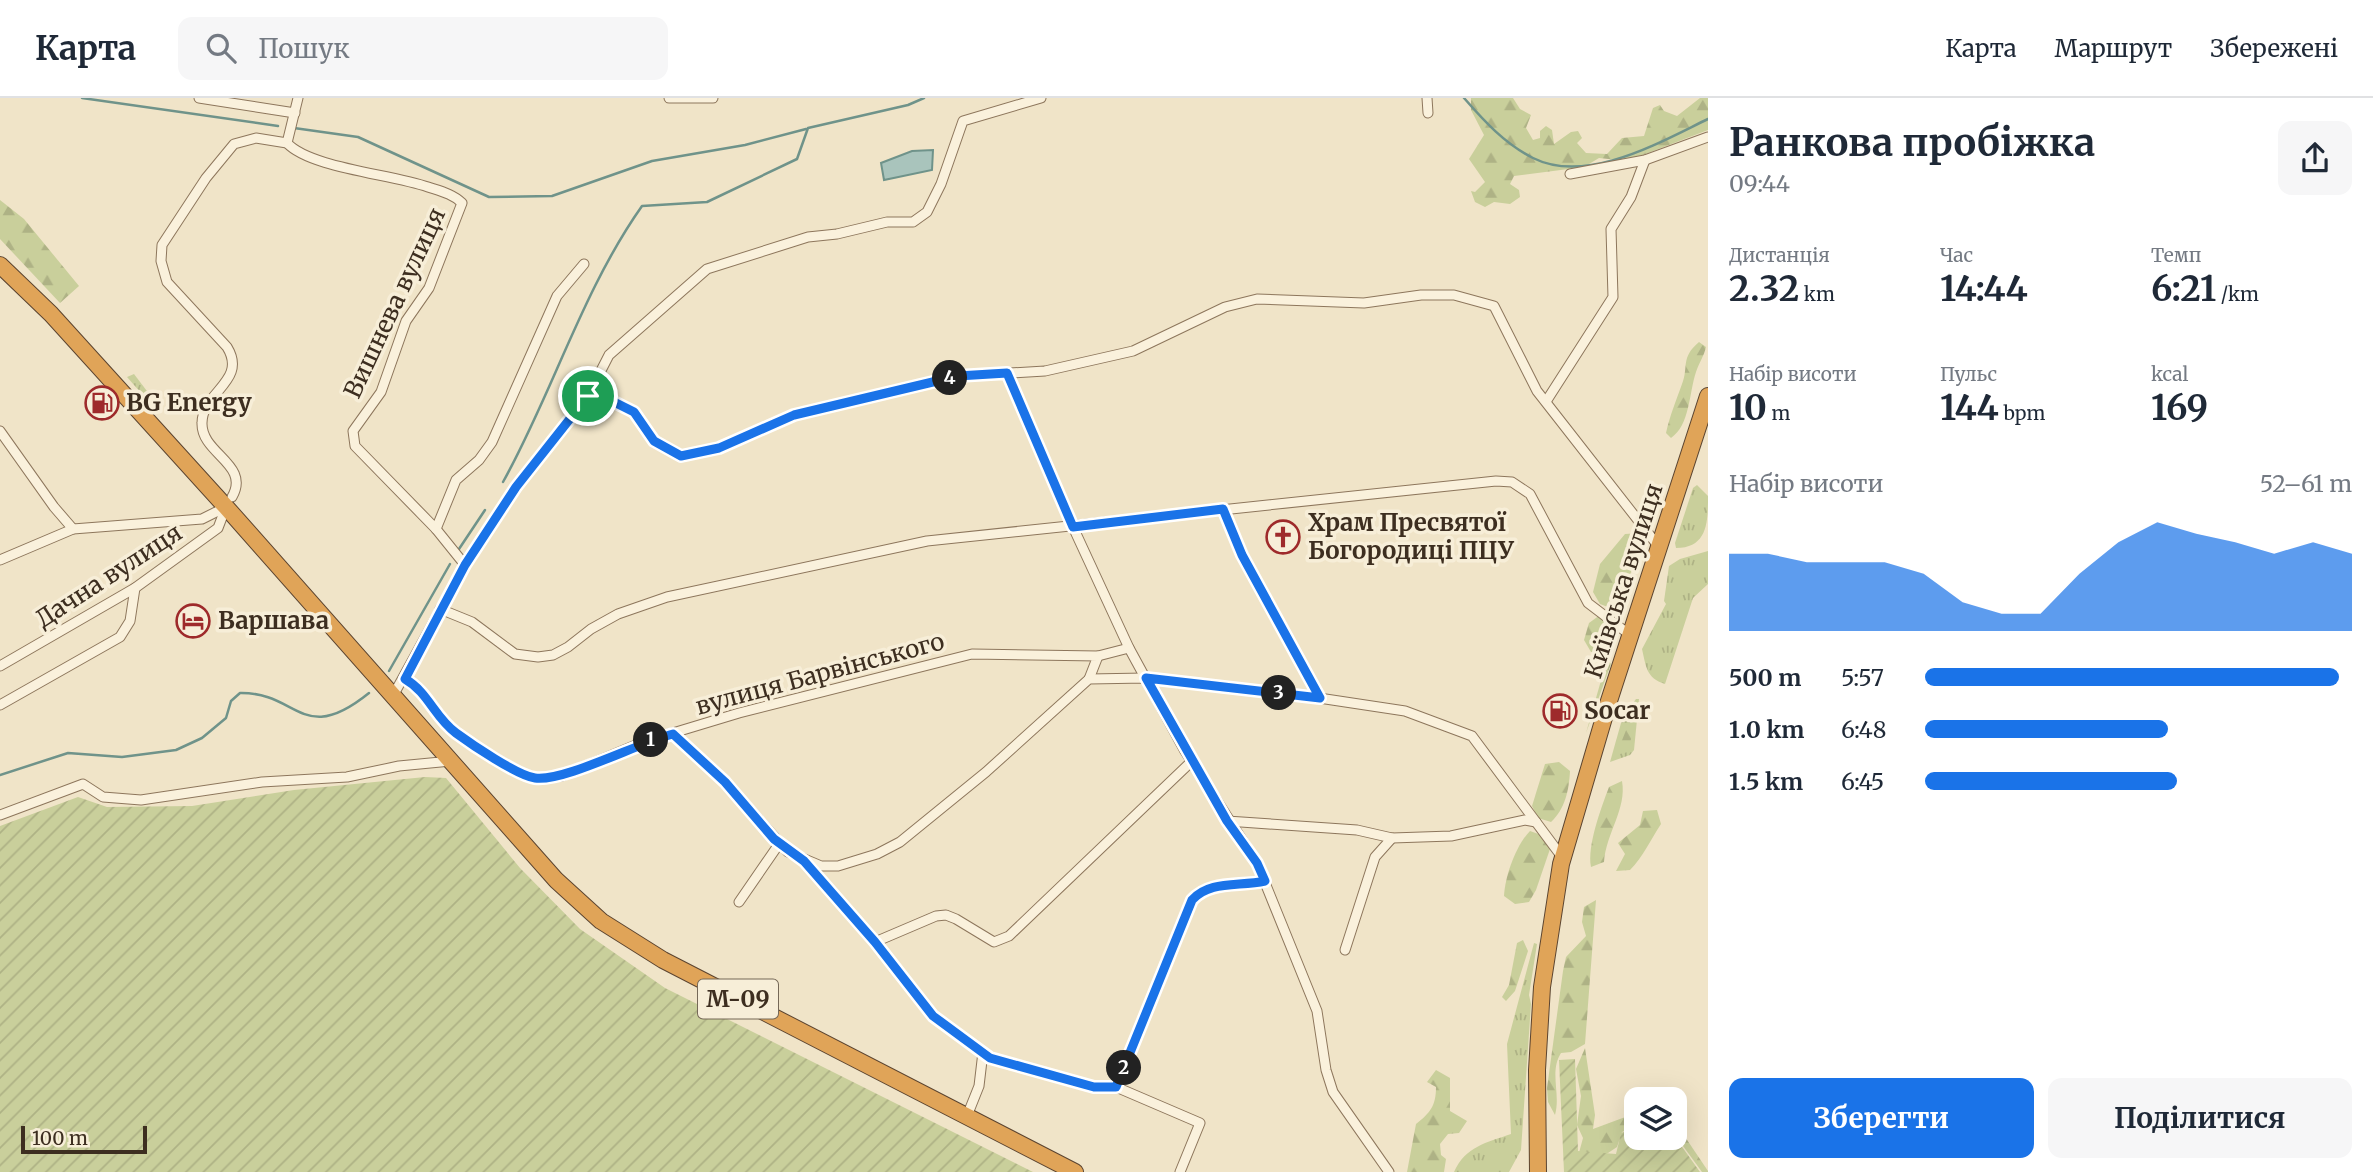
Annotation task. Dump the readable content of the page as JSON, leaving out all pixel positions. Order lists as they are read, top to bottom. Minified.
{"streets":{"highway":["Київська вулиця","М-09"],"street":["Вишнева вулиця","Дачна вулиця","вулиця Барвінського"]},"crossings":[["Дачна вулиця","М-09"]],"places":{"fuel station":["BG Energy","Socar"],"church":["Храм Пресвятої Богородиці ПЦУ"],"hotel":["Варшава"]},"scale_bar":"100 m","page":{"header":"Карта","search":"Пошук","nav":["Карта","Маршрут","Збережені"],"heading":["Ранкова пробіжка","09:44"],"stats":[["Дистанція","2.32 km"],["Час","14:44"],["Темп","6:21 /km"],["Набір висоти","10 m"],["Пульс","144 bpm"],["kcal","169"]],"pins":["4","3","1","2"],"chart":["Набір висоти","52–61 m"],"list":[{"name":"500 m","note":"5:57"},{"name":"1.0 km","note":"6:48"},{"name":"1.5 km","note":"6:45"}],"buttons":["Зберегти","Поділитися"],"scale":"100 m"}}
